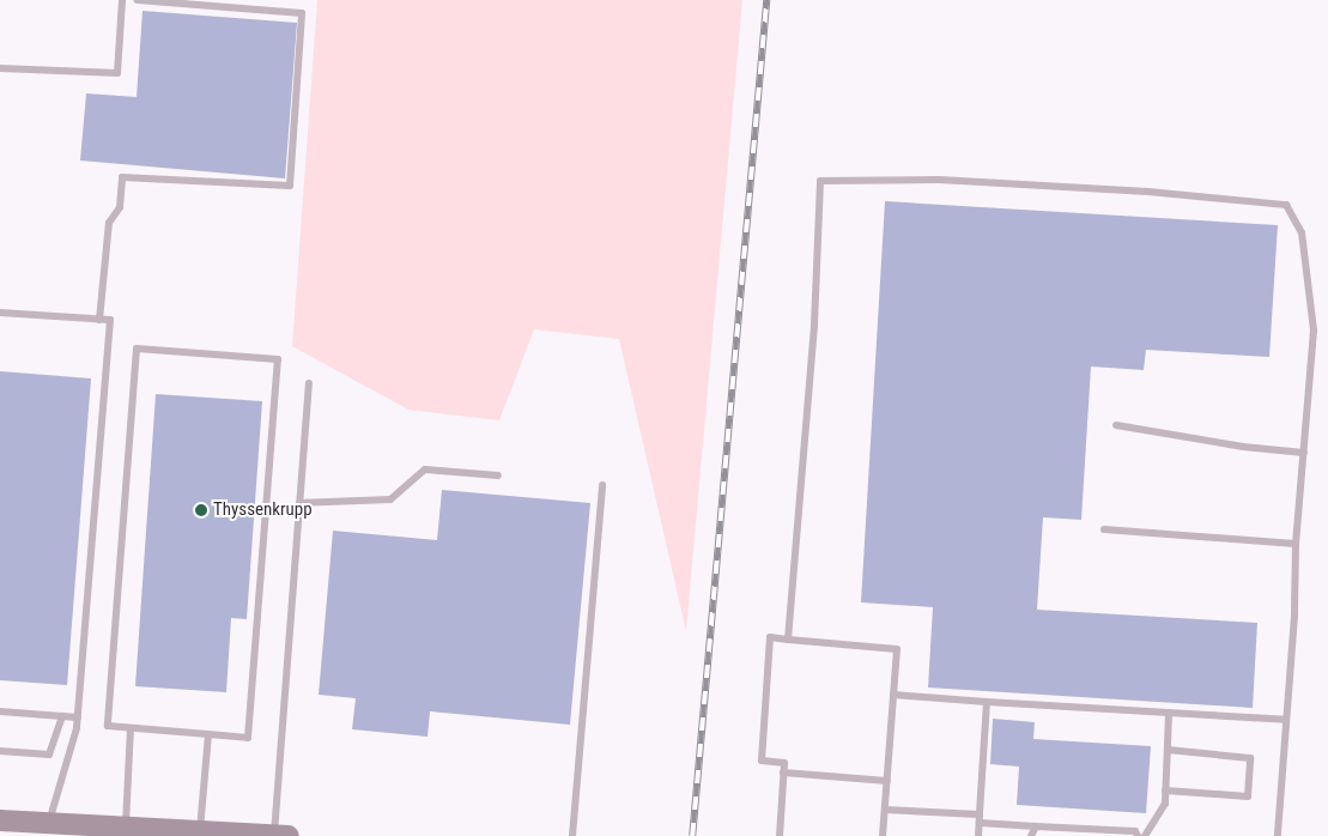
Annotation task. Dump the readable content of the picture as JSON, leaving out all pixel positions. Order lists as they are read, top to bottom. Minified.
{"places":["Thyssenkrupp"]}
